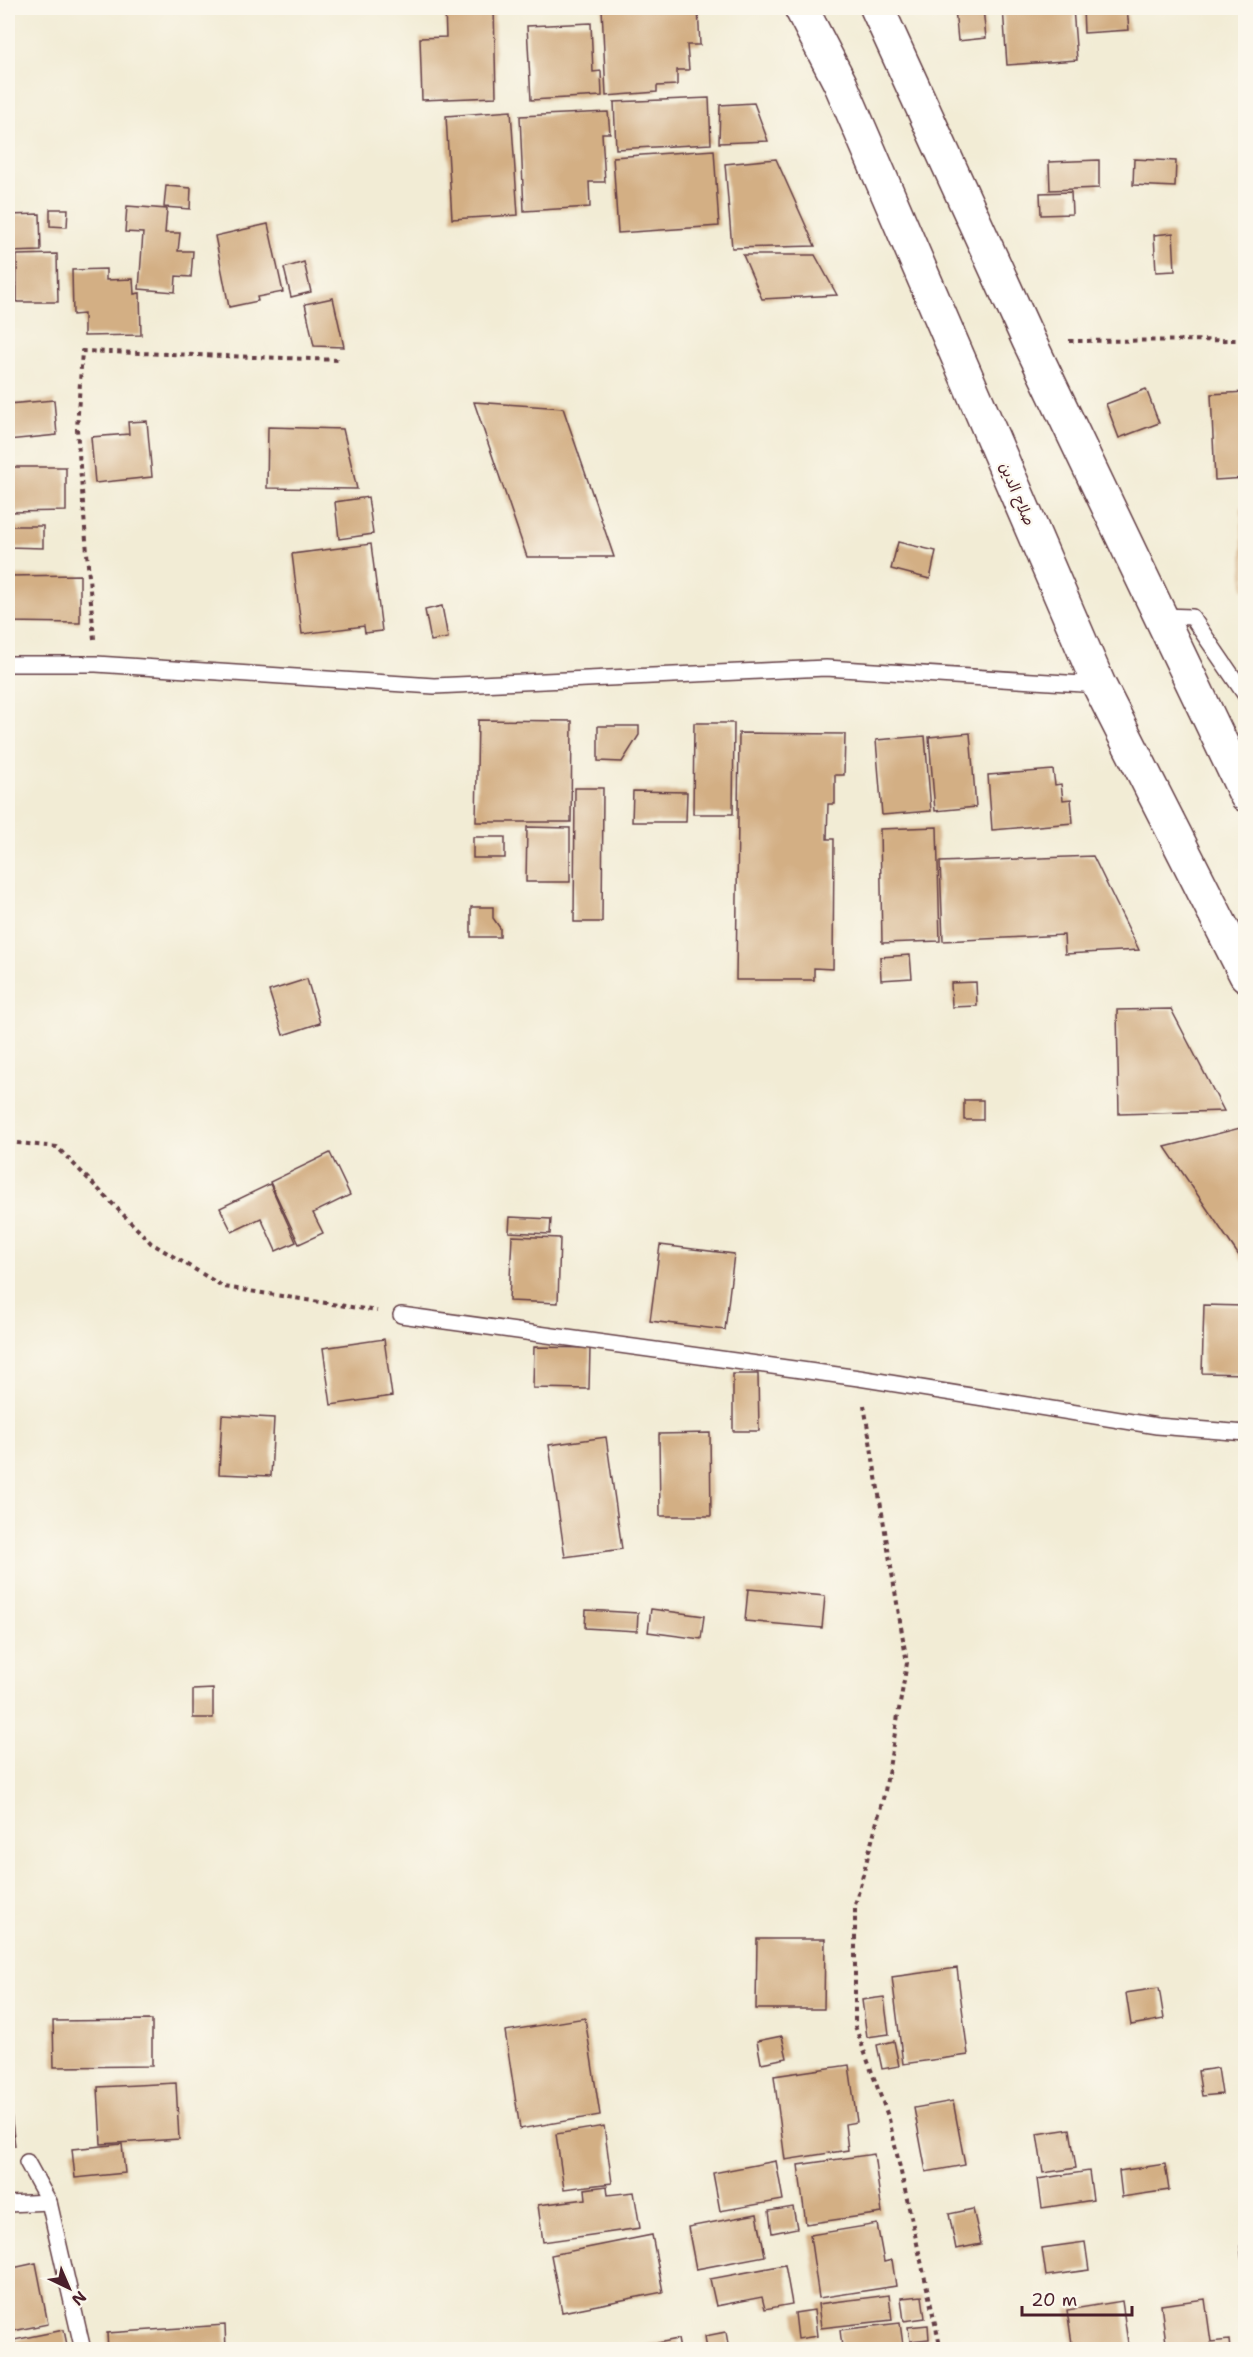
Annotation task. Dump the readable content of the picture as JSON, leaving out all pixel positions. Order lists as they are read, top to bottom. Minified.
{"streets":{"highway":["صلاح الدين"]},"scale_bar":"20 m","north":"bottom right"}
